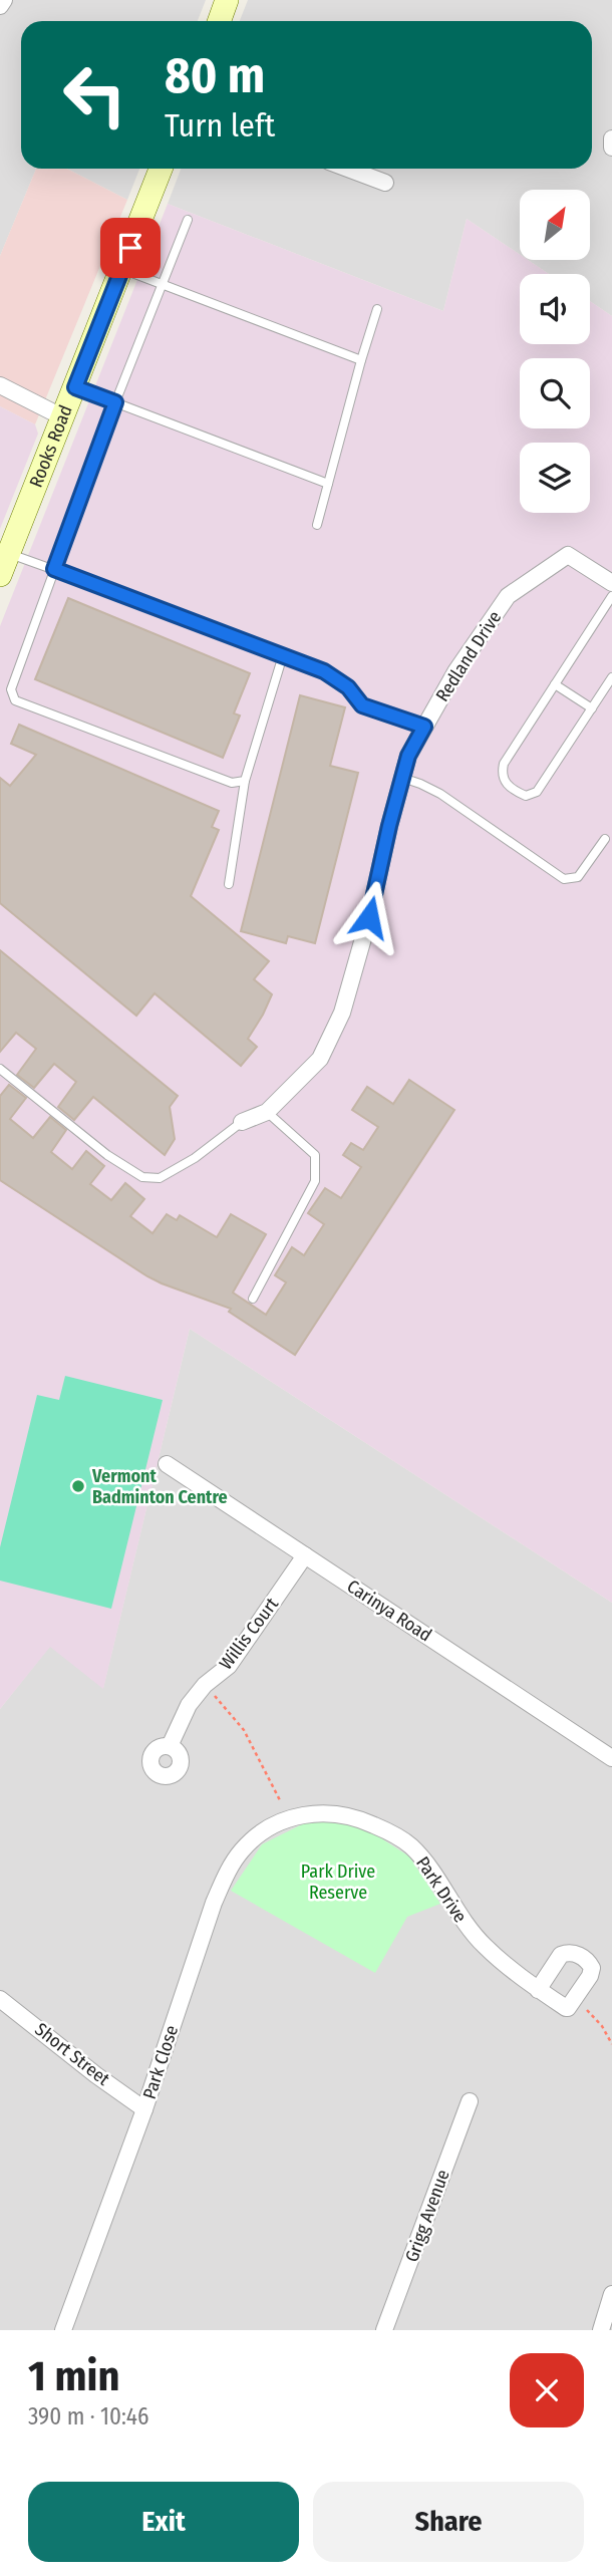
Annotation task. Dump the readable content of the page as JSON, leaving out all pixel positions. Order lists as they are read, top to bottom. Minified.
{"streets":{"street":["Rooks Road","Redland Drive","Carinya Road","Willis Court","Park Drive","Short Street","Park Close","Grigg Avenue"]},"crossings":[["Carinya Road","Willis Court"],["Park Drive","Park Close"],["Short Street","Park Close"]],"parks":["Park Drive Reserve"],"places":["Vermont Badminton Centre"],"north":"top right","page":{"turn":["80 m","Turn left"],"heading":["1 min","390 m · 10:46"],"buttons":["Exit","Share"]}}
